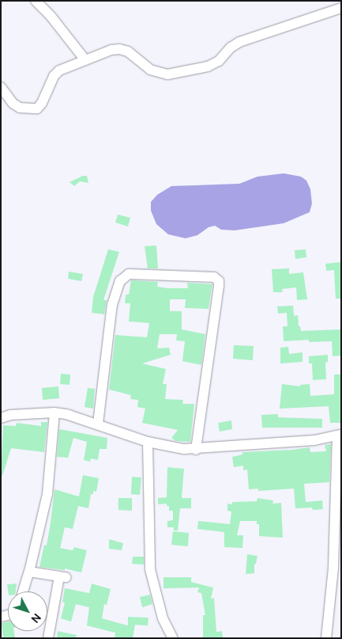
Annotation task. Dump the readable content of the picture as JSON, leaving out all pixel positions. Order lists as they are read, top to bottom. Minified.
{"north":"bottom right"}
